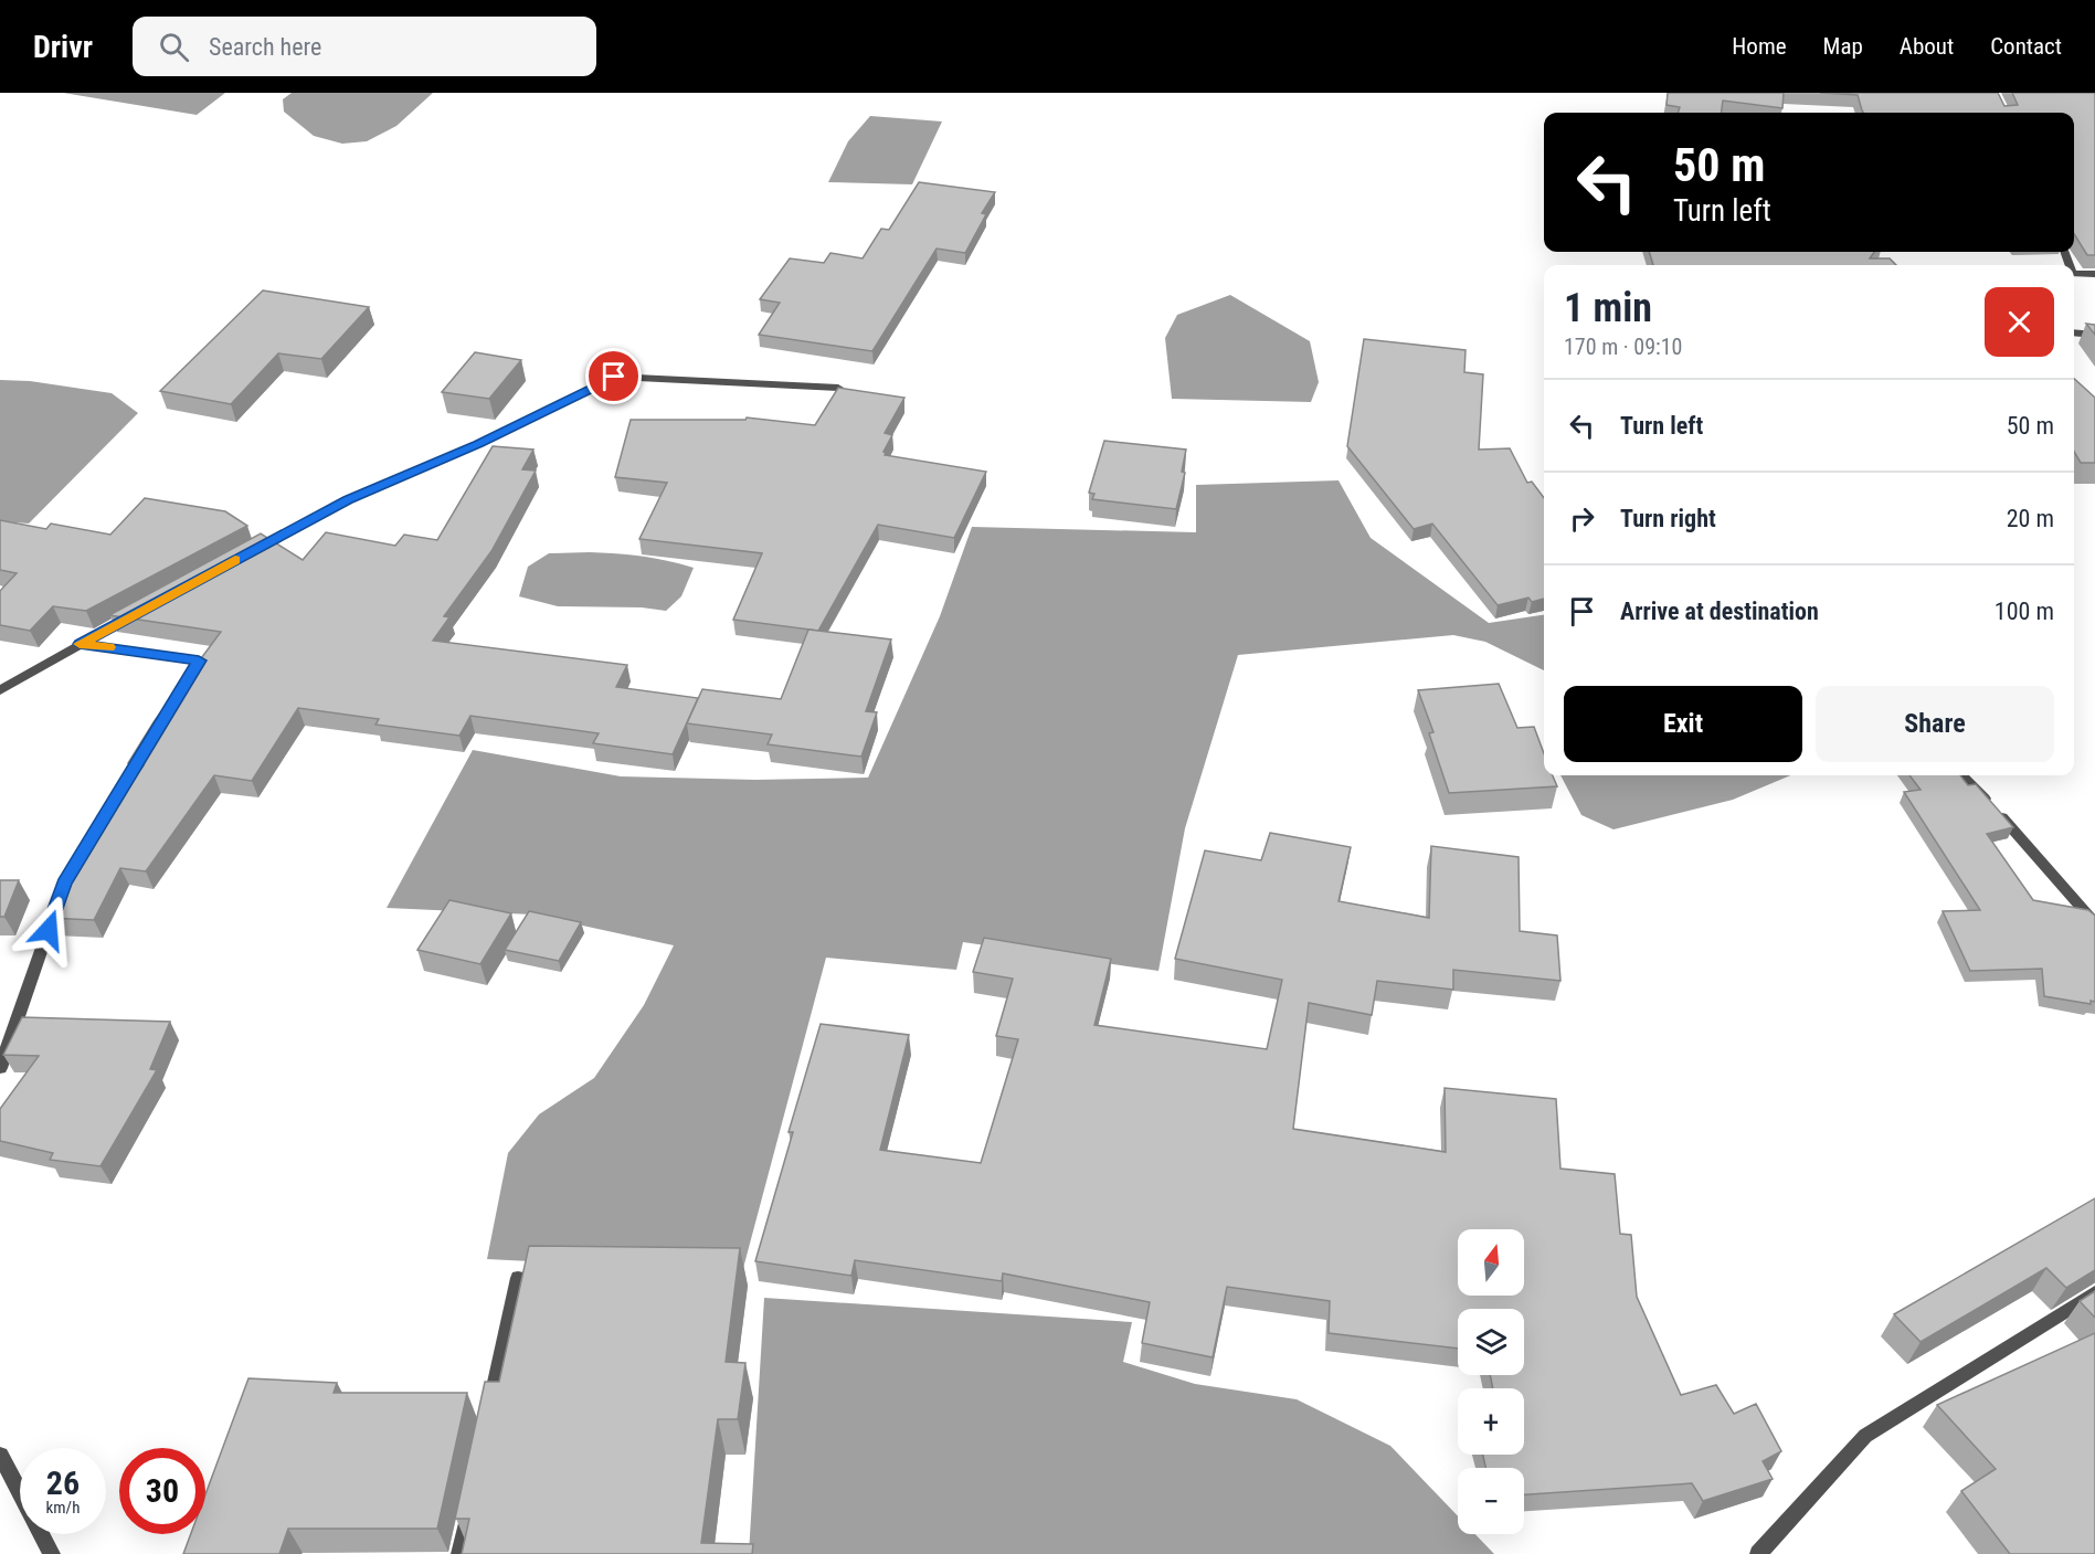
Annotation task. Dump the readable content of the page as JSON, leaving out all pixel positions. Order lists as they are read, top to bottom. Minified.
{"north":"top","page":{"header":"Drivr","search":"Search here","nav":["Home","Map","About","Contact"],"turn":["50 m","Turn left"],"heading":["1 min","170 m · 09:10"],"list":[{"name":"Turn left","value":"50 m"},{"name":"Turn right","value":"20 m"},{"name":"Arrive at destination","value":"100 m"}],"buttons":["Exit","Share"],"map_buttons":["+","−"],"speed":"26 km/h","limit":"30"}}
